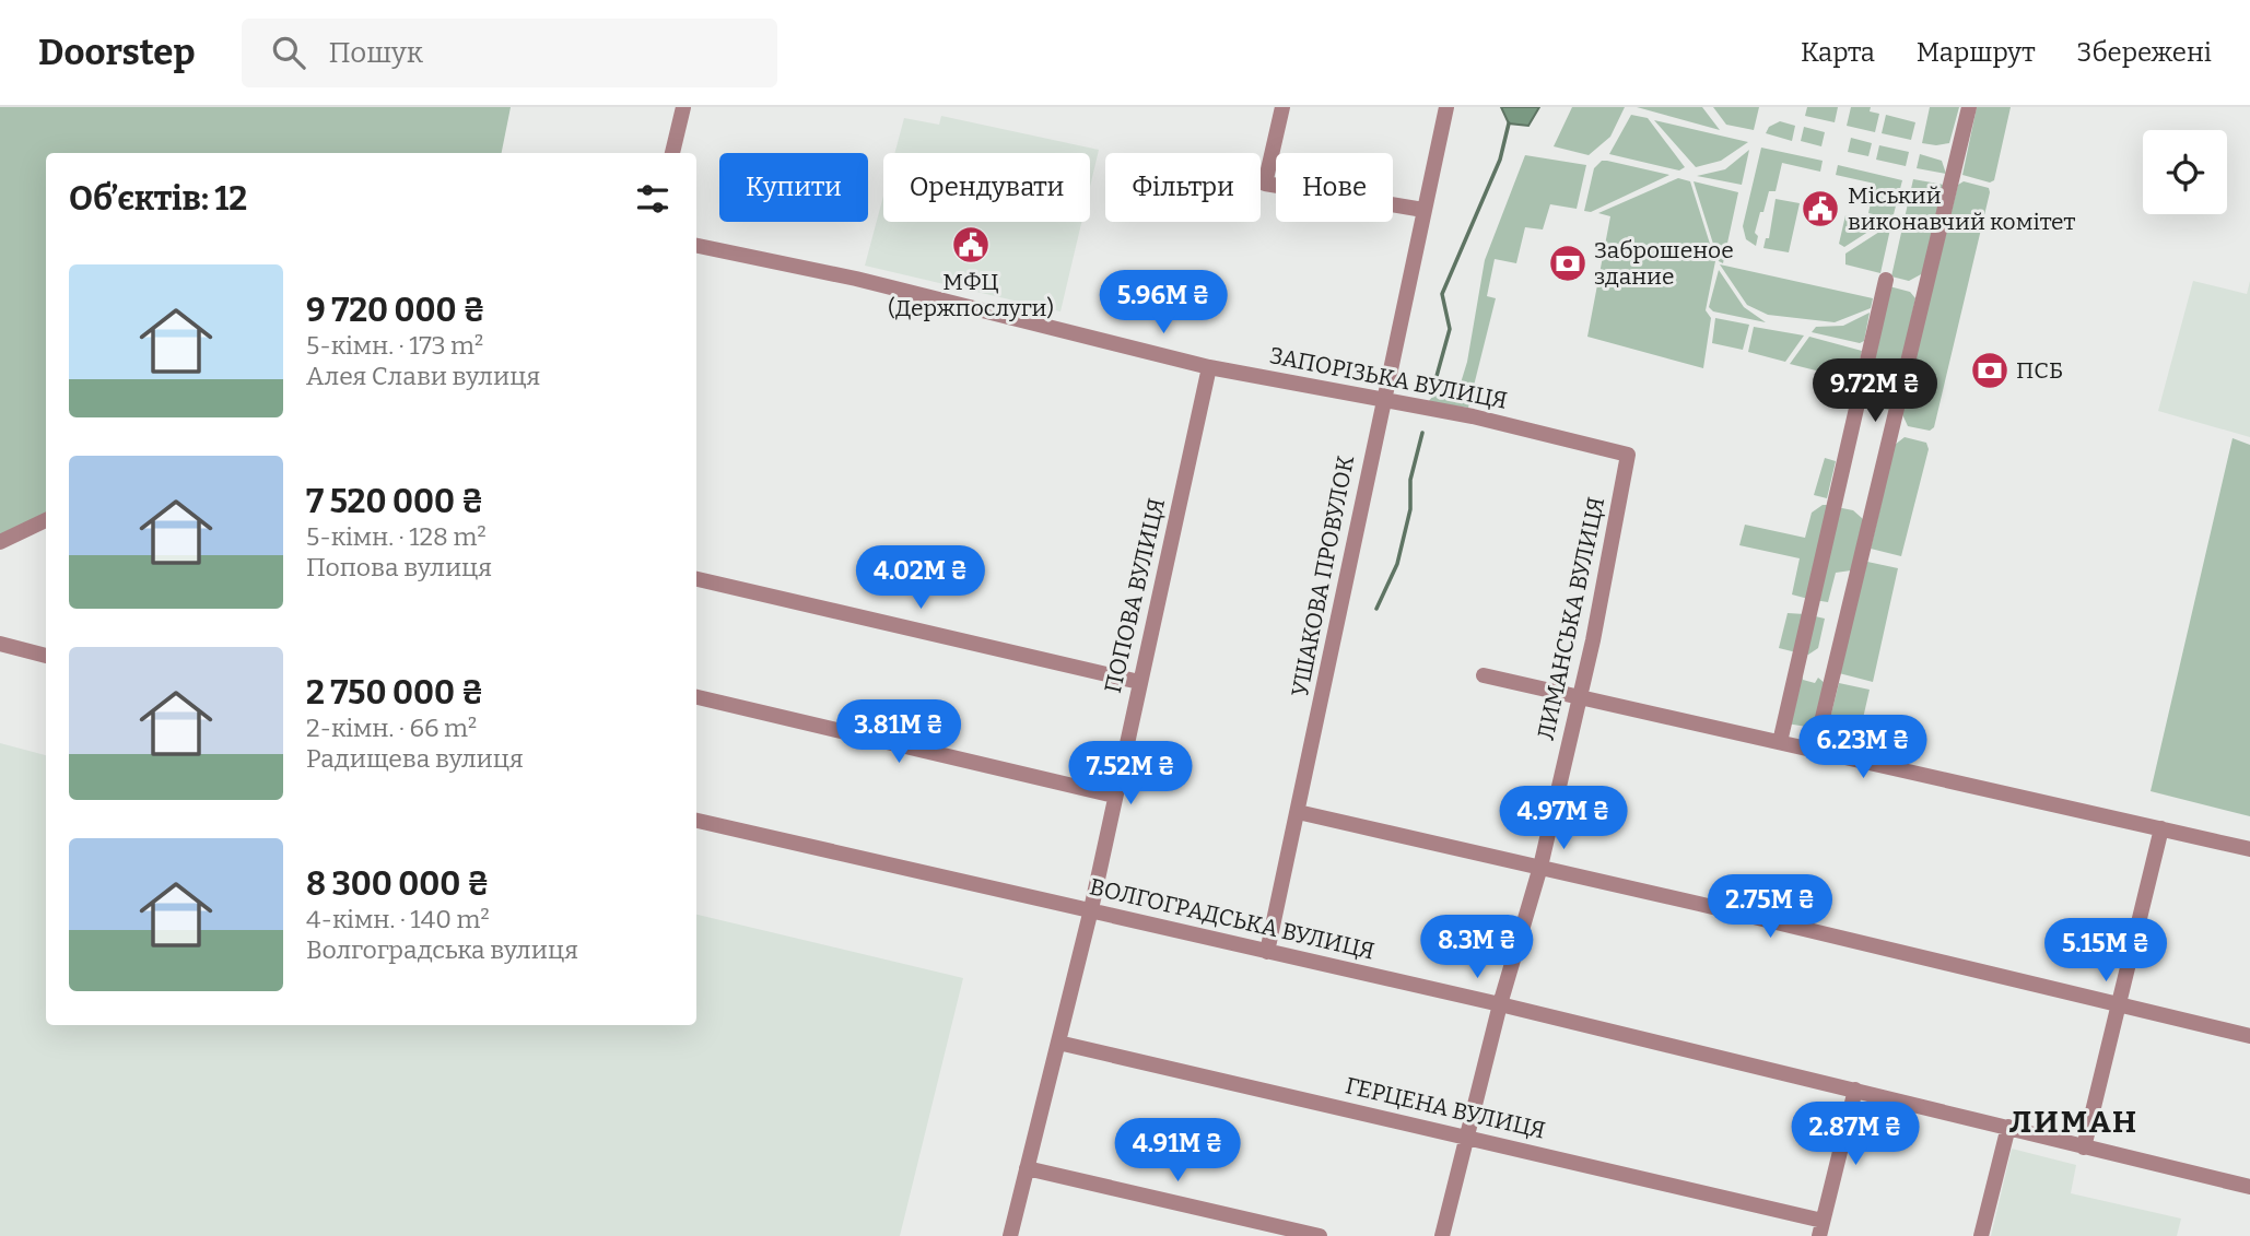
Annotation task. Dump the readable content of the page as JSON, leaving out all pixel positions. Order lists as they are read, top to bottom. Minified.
{"streets":{"street":["ЗАПОРІЗЬКА ВУЛИЦЯ","УШАКОВА ПРОВУЛОК","ПОПОВА ВУЛИЦЯ","ЛИМАНСЬКА ВУЛИЦЯ","ВОЛГОГРАДСЬКА ВУЛИЦЯ","ГЕРЦЕНА ВУЛИЦЯ"]},"crossings":[["ЗАПОРІЗЬКА ВУЛИЦЯ","УШАКОВА ПРОВУЛОК"],["ЗАПОРІЗЬКА ВУЛИЦЯ","ПОПОВА ВУЛИЦЯ"],["ЗАПОРІЗЬКА ВУЛИЦЯ","ЛИМАНСЬКА ВУЛИЦЯ"],["УШАКОВА ПРОВУЛОК","ВОЛГОГРАДСЬКА ВУЛИЦЯ"],["ПОПОВА ВУЛИЦЯ","ВОЛГОГРАДСЬКА ВУЛИЦЯ"],["ПОПОВА ВУЛИЦЯ","ГЕРЦЕНА ВУЛИЦЯ"],["ЛИМАНСЬКА ВУЛИЦЯ","ВОЛГОГРАДСЬКА ВУЛИЦЯ"],["ЛИМАНСЬКА ВУЛИЦЯ","ГЕРЦЕНА ВУЛИЦЯ"]],"districts":["ЛИМАН"],"places":{"public building":["Міський виконавчий комітет","МФЦ (Держпослуги)"],"bank":["Заброшеное здание","ПСБ"]},"page":{"header":"Doorstep","search":"Пошук","nav":["Карта","Маршрут","Збережені"],"chip":["Купити","Орендувати","Фільтри","Нове"],"heading":"Об’єктів: 12","list":[{"name":"9 720 000 ₴","note":"5-кімн. · 173 m² · Алея Слави вулиця"},{"name":"7 520 000 ₴","note":"5-кімн. · 128 m² · Попова вулиця"},{"name":"2 750 000 ₴","note":"2-кімн. · 66 m² · Радищева вулиця"},{"name":"8 300 000 ₴","note":"4-кімн. · 140 m² · Волгоградська вулиця"}],"price":["5.96M ₴","9.72M ₴","4.02M ₴","3.81M ₴","6.23M ₴","7.52M ₴","4.97M ₴","2.75M ₴","8.3M ₴","5.15M ₴","2.87M ₴","4.91M ₴"]}}
